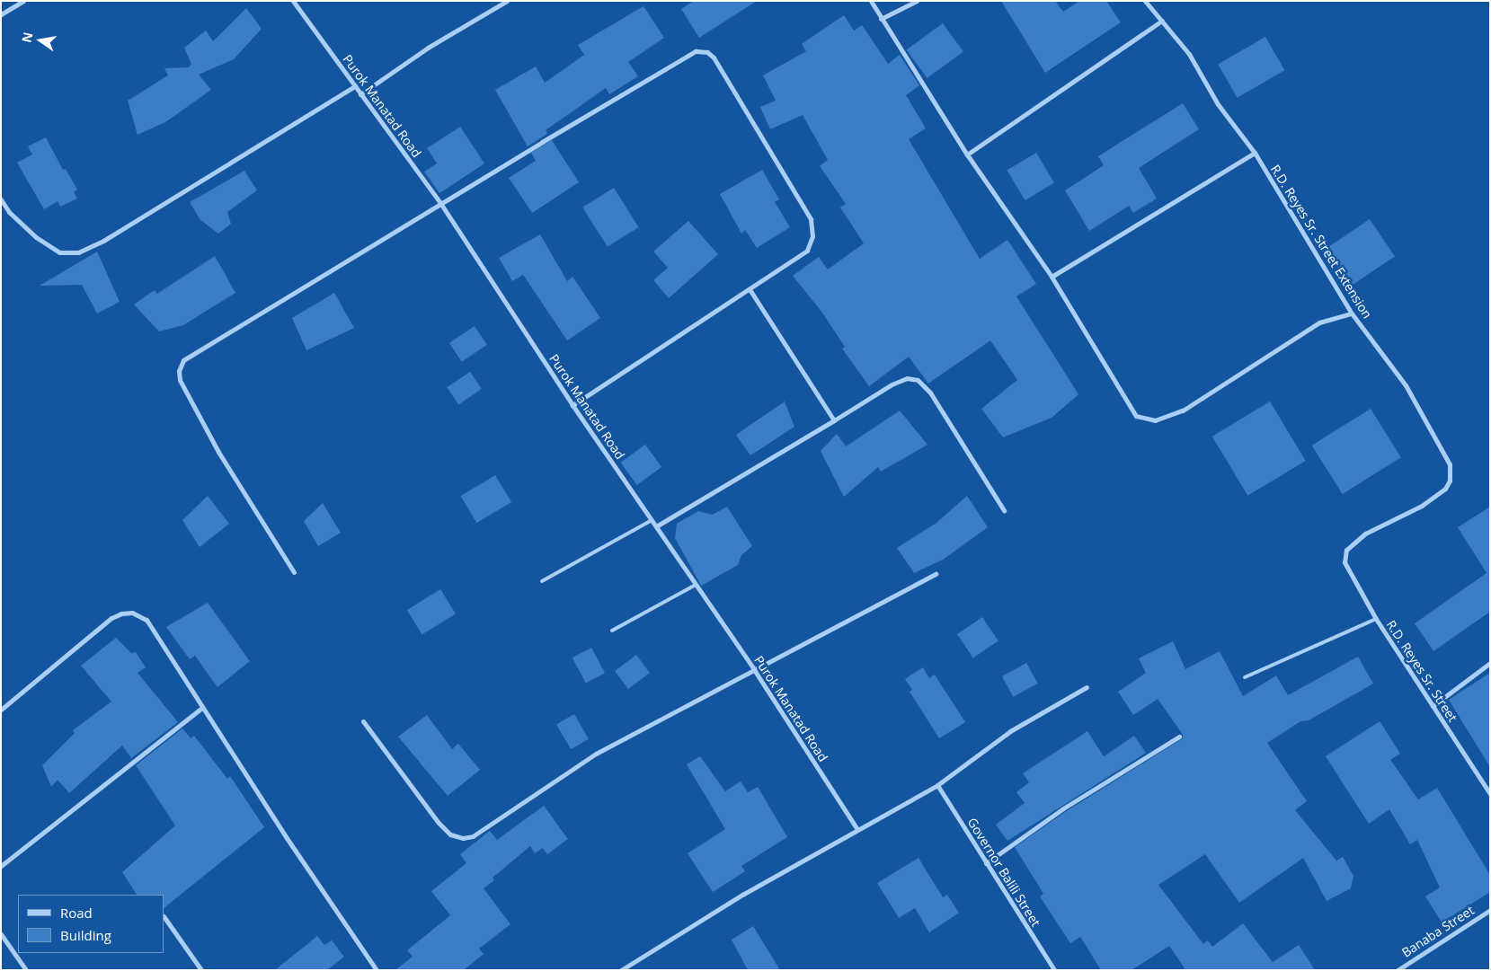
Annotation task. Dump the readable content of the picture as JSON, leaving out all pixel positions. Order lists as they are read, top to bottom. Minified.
{"streets":{"street":["Purok Manatad Road","R.D. Reyes Sr. Street Extension","R.D. Reyes Sr. Street","Governor Balili Street","Banaba Street"]},"crossings":[["R.D. Reyes Sr. Street Extension","R.D. Reyes Sr. Street"]],"legend":["Road","Building"],"north":"left"}
